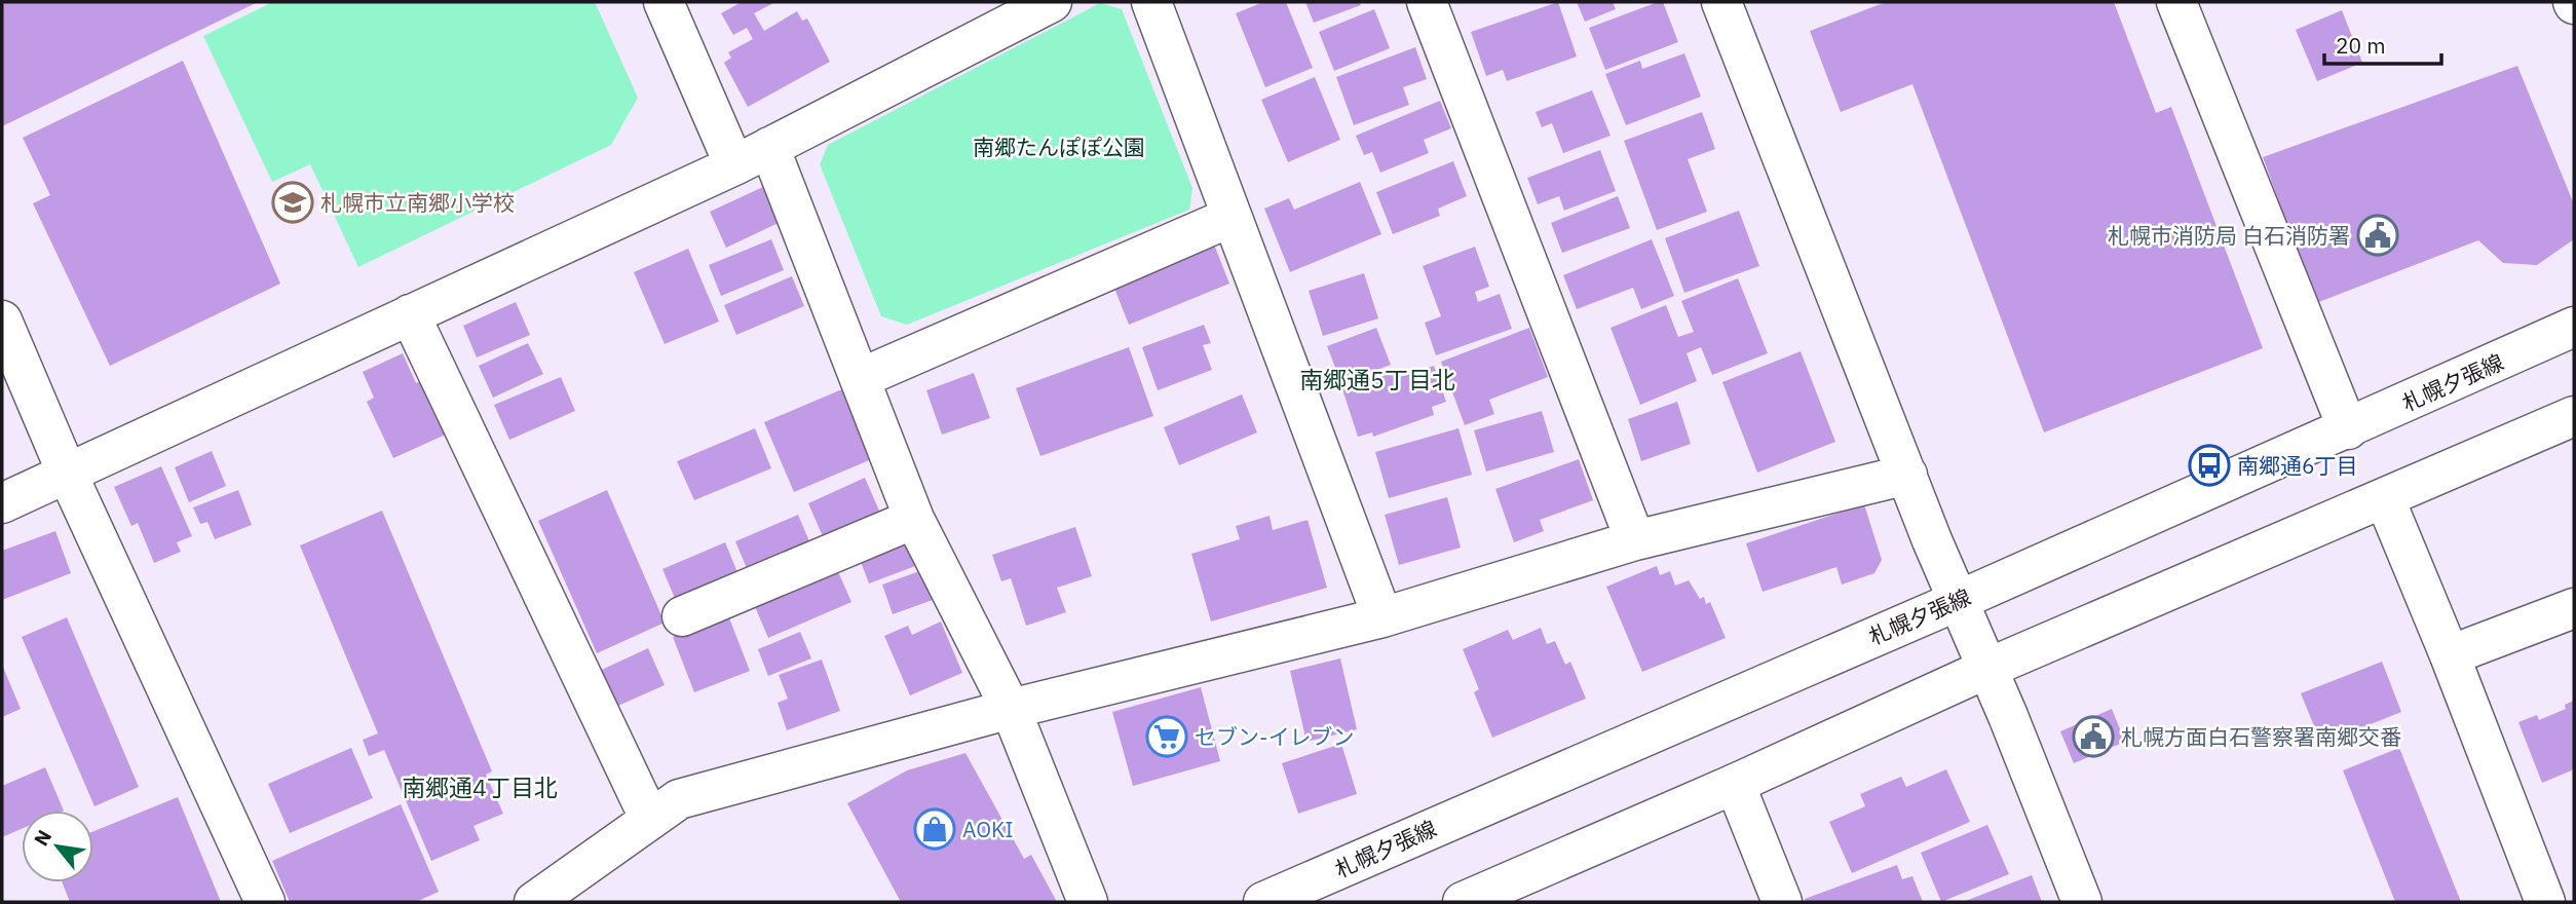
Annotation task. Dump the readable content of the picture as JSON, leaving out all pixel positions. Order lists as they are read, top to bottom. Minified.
{"streets":{"street":["札幌夕張線"]},"districts":["南郷通5丁目北","南郷通4丁目北"],"parks":["南郷たんぽぽ公園"],"places":{"school or university":["札幌市立南郷小学校"],"public building":["札幌市消防局 白石消防署","札幌方面白石警察署南郷交番"],"bus stop":["南郷通6丁目"],"supermarket":["セブン-イレブン"],"shop":["AOKI"]},"scale_bar":"20 m","north":"top left"}
